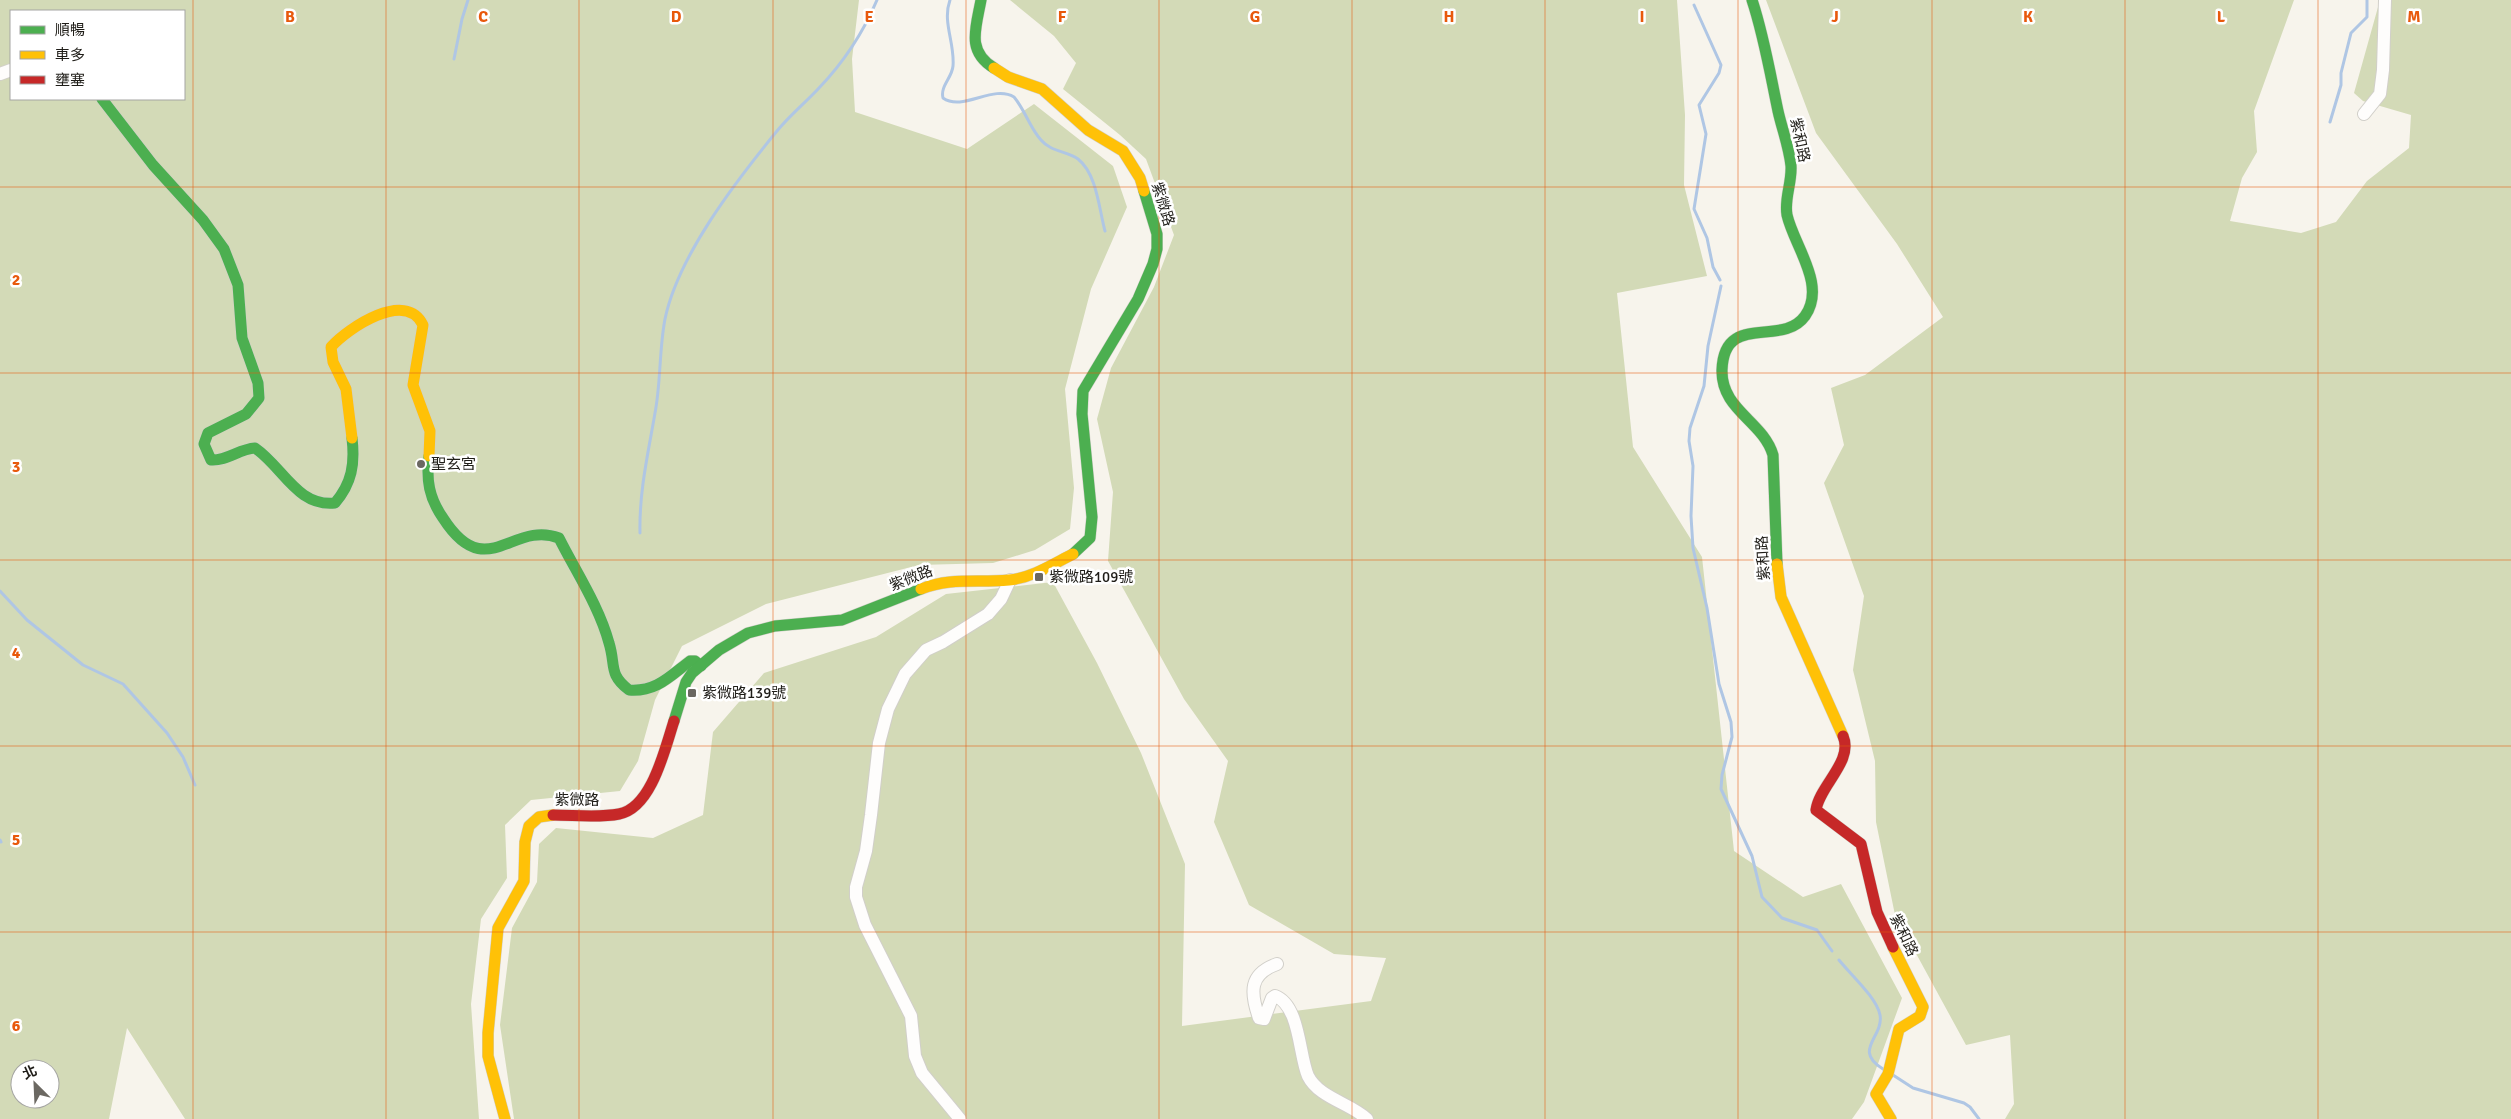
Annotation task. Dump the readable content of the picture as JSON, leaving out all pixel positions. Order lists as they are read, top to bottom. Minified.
{"streets":{"street":["紫和路","紫微路"]},"places":{"other":["聖玄宮"],"transit":["紫微路109號","紫微路139號"]},"legend":["順暢","車多","壅塞"],"north":"top left","grid":{"columns":["B","C","D","E","F","G","H","I","J","K","L","M"],"rows":["2","3","4","5","6"]}}
